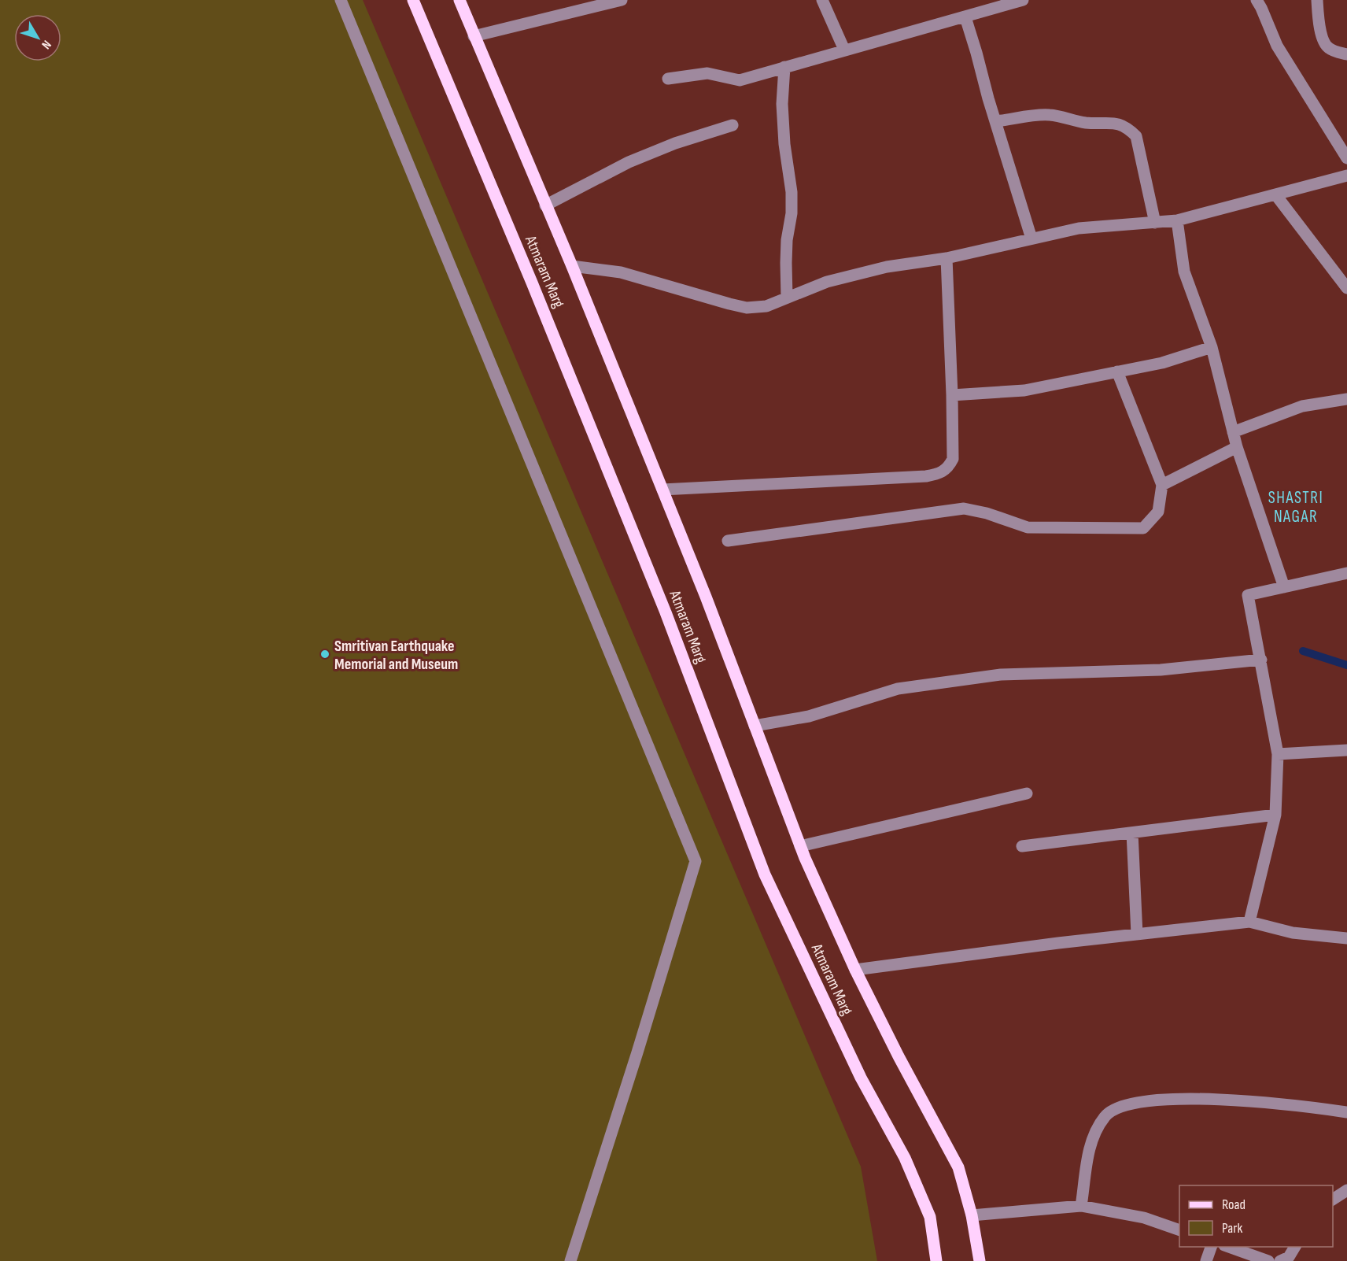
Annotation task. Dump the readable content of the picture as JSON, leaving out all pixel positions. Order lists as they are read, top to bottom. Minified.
{"streets":{"main road":["Atmaram Marg"]},"districts":["SHASTRI NAGAR"],"places":["Smritivan Earthquake Memorial and Museum"],"legend":["Road","Park"],"north":"bottom right"}
